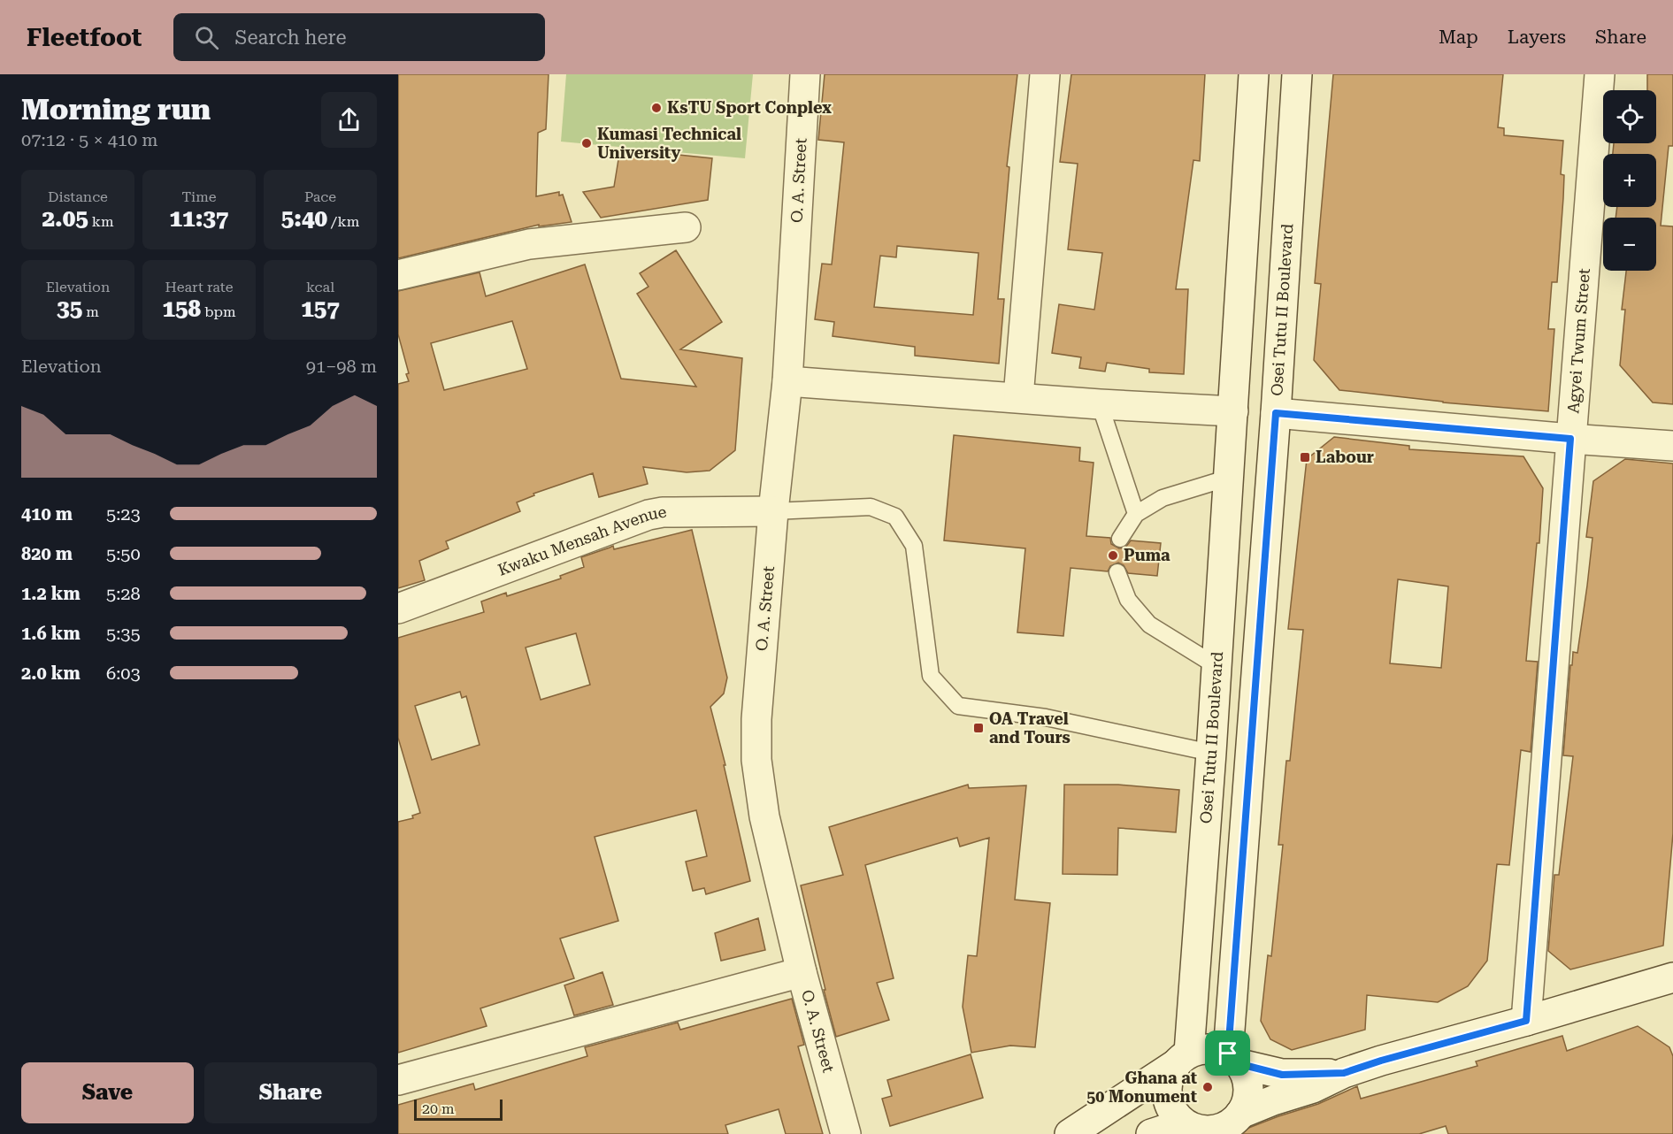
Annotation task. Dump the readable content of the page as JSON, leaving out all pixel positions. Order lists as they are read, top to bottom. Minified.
{"streets":{"street":["O. A. Street","Osei Tutu II Boulevard","Agyei Twum Street","Kwaku Mensah Avenue"]},"crossings":[["O. A. Street","Kwaku Mensah Avenue"]],"places":{"other":["KsTU Sport Conplex","Kumasi Technical University","Puma","Ghana at 50 Monument"],"transit":["Labour","OA Travel and Tours"]},"scale_bar":"20 m","page":{"header":"Fleetfoot","search":"Search here","nav":["Map","Layers","Share"],"heading":["Morning run","07:12 · 5 × 410 m"],"map_buttons":["+","−"],"stats":[["Distance","2.05 km"],["Time","11:37"],["Pace","5:40 /km"],["Elevation","35 m"],["Heart rate","158 bpm"],["kcal","157"]],"chart":["Elevation","91–98 m"],"list":[{"name":"410 m","note":"5:23"},{"name":"820 m","note":"5:50"},{"name":"1.2 km","note":"5:28"},{"name":"1.6 km","note":"5:35"},{"name":"2.0 km","note":"6:03"}],"buttons":["Save","Share"],"scale":"20 m"}}
